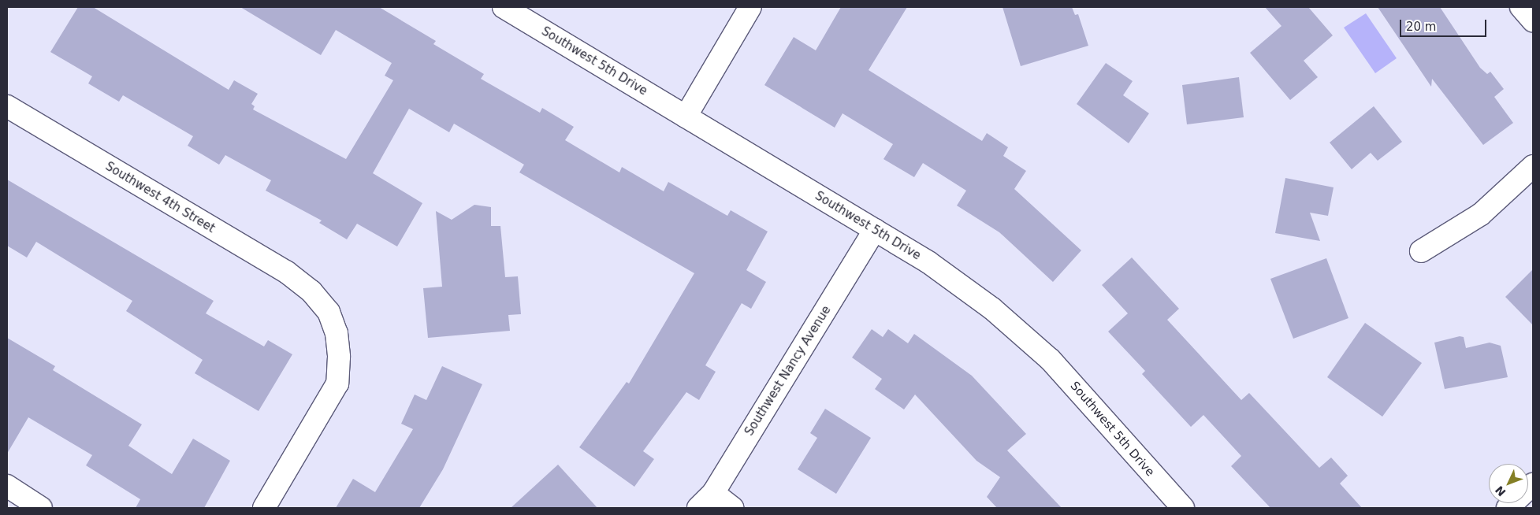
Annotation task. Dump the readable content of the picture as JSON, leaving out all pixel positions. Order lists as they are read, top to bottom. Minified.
{"streets":{"street":["Southwest 5th Drive","Southwest 4th Street","Southwest Nancy Avenue"]},"crossings":[["Southwest 5th Drive","Southwest Nancy Avenue"]],"scale_bar":"20 m","north":"bottom left"}
